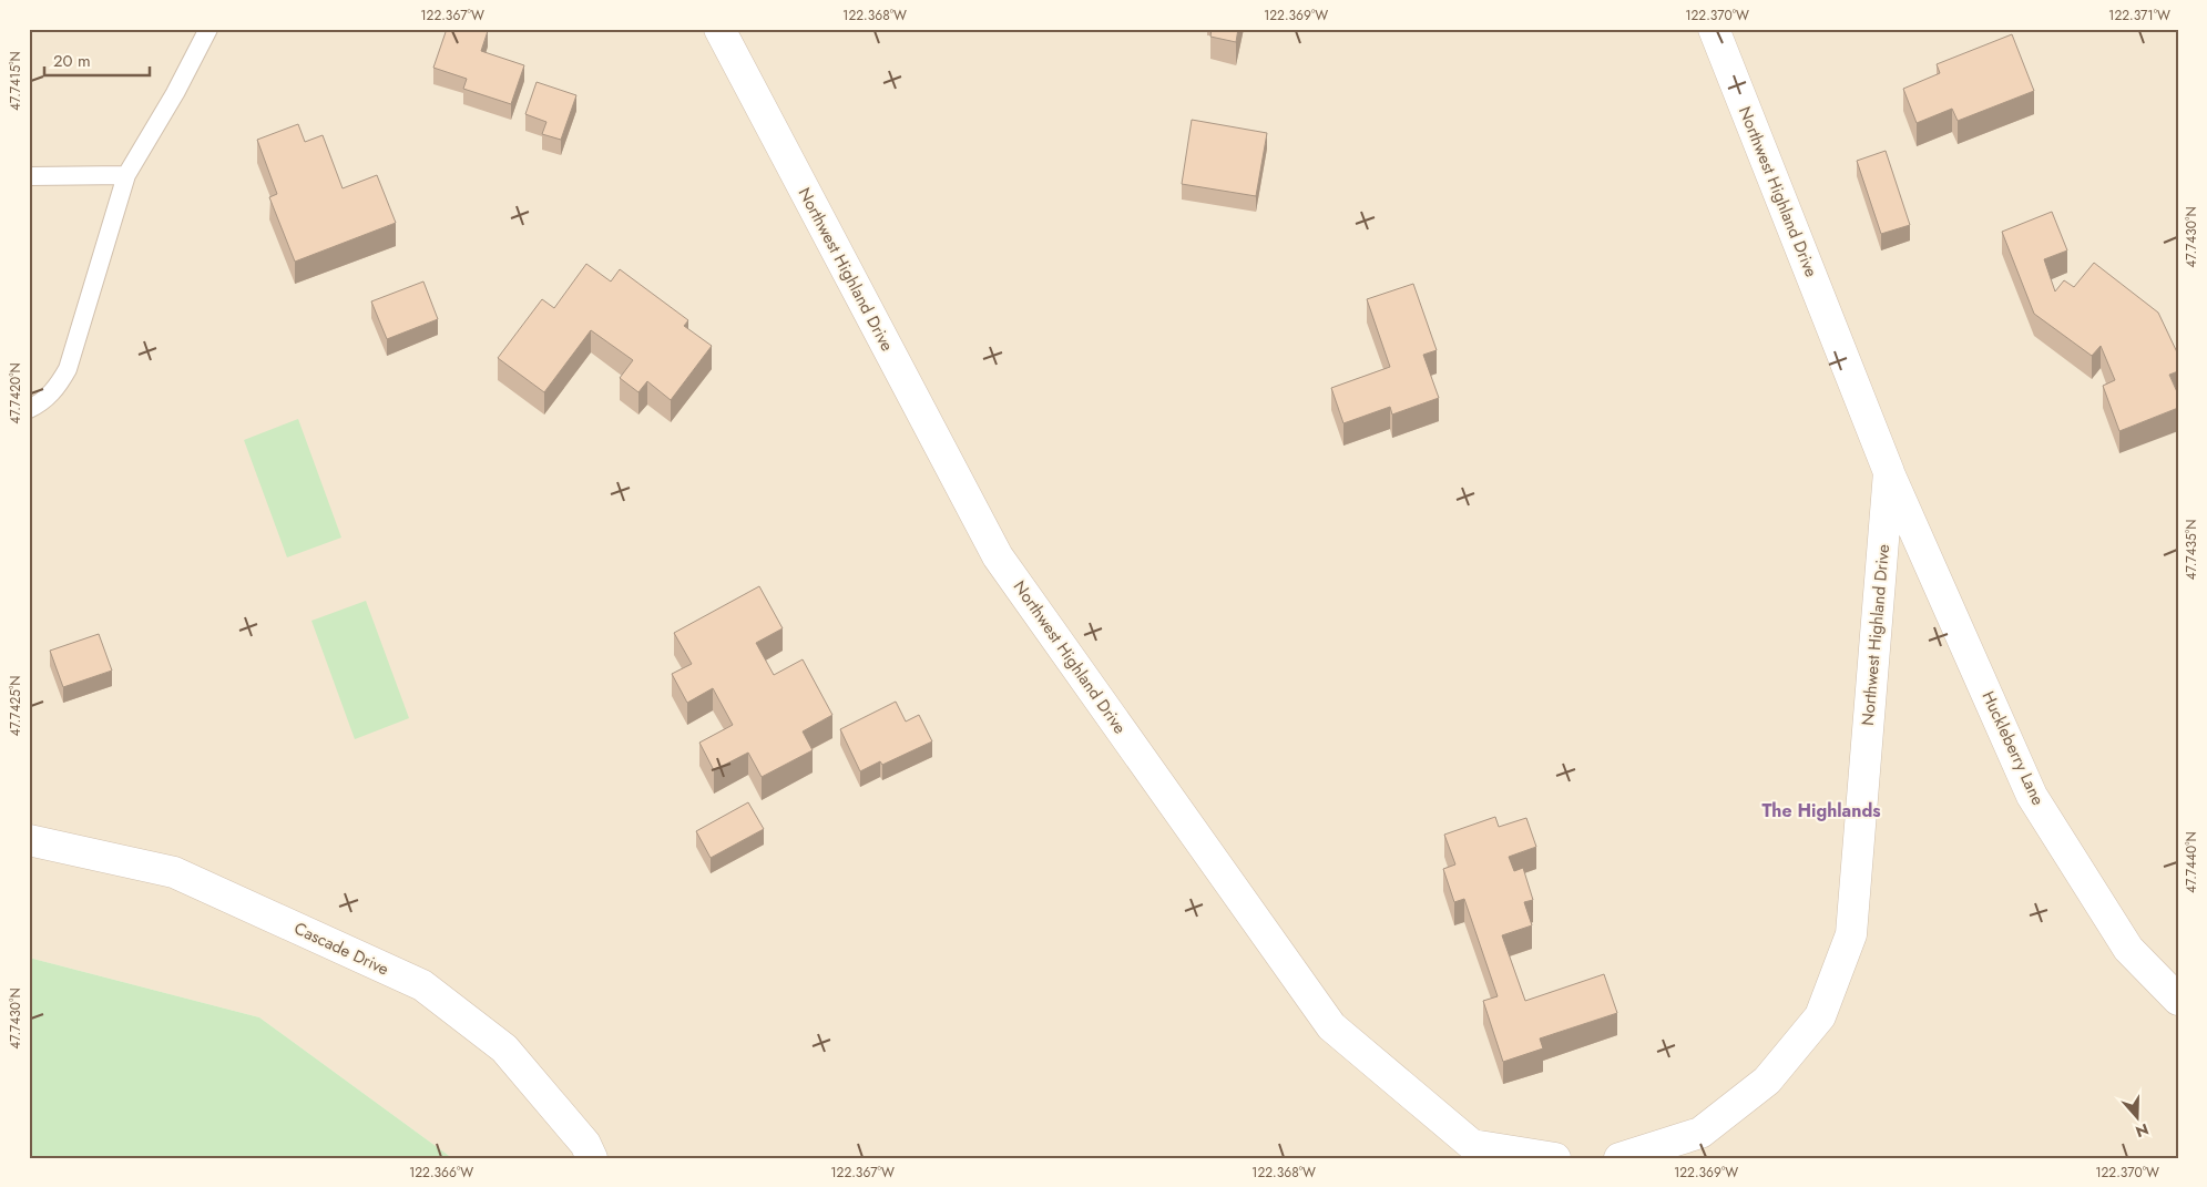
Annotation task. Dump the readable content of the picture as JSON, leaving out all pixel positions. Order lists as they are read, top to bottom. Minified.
{"streets":{"street":["Northwest Highland Drive","Huckleberry Lane","Cascade Drive"]},"crossings":[["Northwest Highland Drive","Huckleberry Lane"]],"districts":["The Highlands"],"scale_bar":"20 m","north":"bottom","coordinates":["122.367°W","122.368°W","122.369°W","122.370°W","122.371°W","47.7415°N","47.7430°N","47.7420°N","47.7435°N","47.7425°N","47.7440°N","122.366°W"]}
